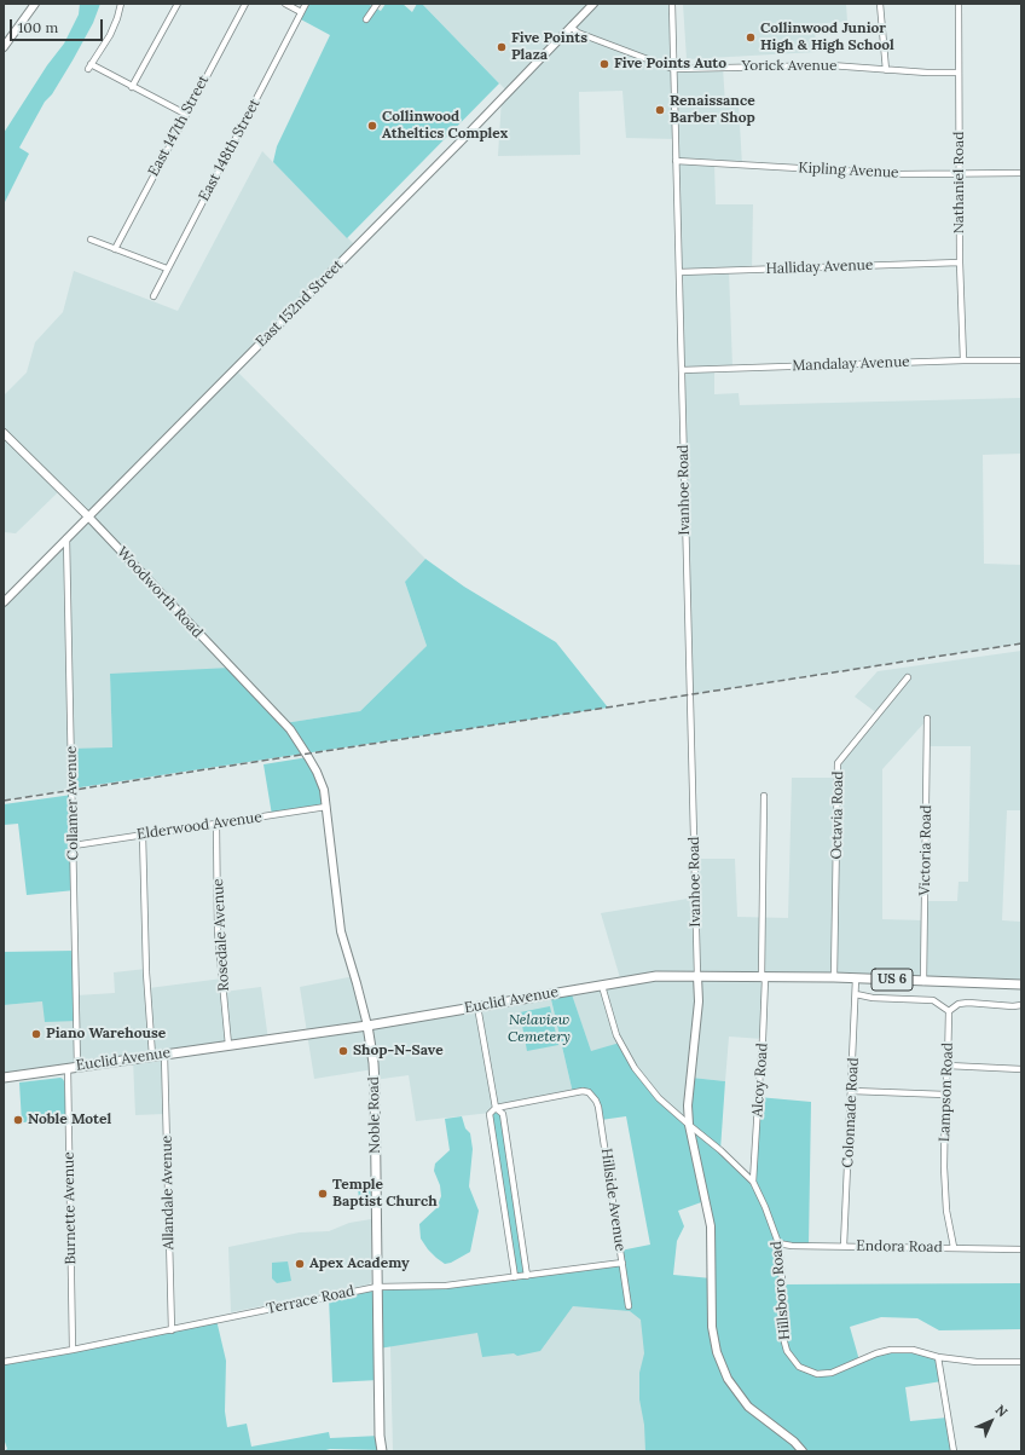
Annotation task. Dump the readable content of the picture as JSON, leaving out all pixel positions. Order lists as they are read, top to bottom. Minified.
{"streets":{"main road":["US 6","Euclid Avenue","Noble Road"],"street":["Yorick Avenue","East 147th Street","East 148th Street","Kipling Avenue","Nathaniel Road","Halliday Avenue","East 152nd Street","Mandalay Avenue","Ivanhoe Road","Woodworth Road","Collamer Avenue","Octavia Road","Elderwood Avenue","Victoria Road","Rosedale Avenue","Alcoy Road","Lampson Road","Colonnade Road","Allandale Avenue","Hillside Avenue","Burnette Avenue","Endora Road","Hillsboro Road","Terrace Road"]},"crossings":[["Yorick Avenue","Nathaniel Road"],["Yorick Avenue","East 152nd Street"],["Yorick Avenue","Ivanhoe Road"],["Kipling Avenue","Nathaniel Road"],["Kipling Avenue","Ivanhoe Road"],["Nathaniel Road","Halliday Avenue"],["Nathaniel Road","Mandalay Avenue"],["Halliday Avenue","Ivanhoe Road"],["East 152nd Street","Woodworth Road"],["East 152nd Street","Collamer Avenue"],["Mandalay Avenue","Ivanhoe Road"],["Ivanhoe Road","Euclid Avenue"],["Woodworth Road","Noble Road"],["Collamer Avenue","Elderwood Avenue"],["Collamer Avenue","Euclid Avenue"],["Octavia Road","Euclid Avenue"],["Elderwood Avenue","Rosedale Avenue"],["Elderwood Avenue","Noble Road"],["Victoria Road","Euclid Avenue"],["Rosedale Avenue","Euclid Avenue"],["Euclid Avenue","Alcoy Road"],["Euclid Avenue","Colonnade Road"],["Euclid Avenue","Noble Road"],["Euclid Avenue","Allandale Avenue"],["Euclid Avenue","Burnette Avenue"],["Euclid Avenue","Hillsboro Road"],["Alcoy Road","Hillsboro Road"],["Lampson Road","Endora Road"],["Colonnade Road","Endora Road"],["Noble Road","Terrace Road"],["Allandale Avenue","Terrace Road"],["Hillside Avenue","Terrace Road"],["Burnette Avenue","Terrace Road"],["Endora Road","Hillsboro Road"]],"parks":["Nelaview Cemetery"],"places":["Collinwood Junior High & High School","Five Points Plaza","Five Points Auto","Renaissance Barber Shop","Collinwood Atheltics Complex","Piano Warehouse","Shop-N-Save","Noble Motel","Temple Baptist Church","Apex Academy"],"scale_bar":"100 m","north":"top right"}
